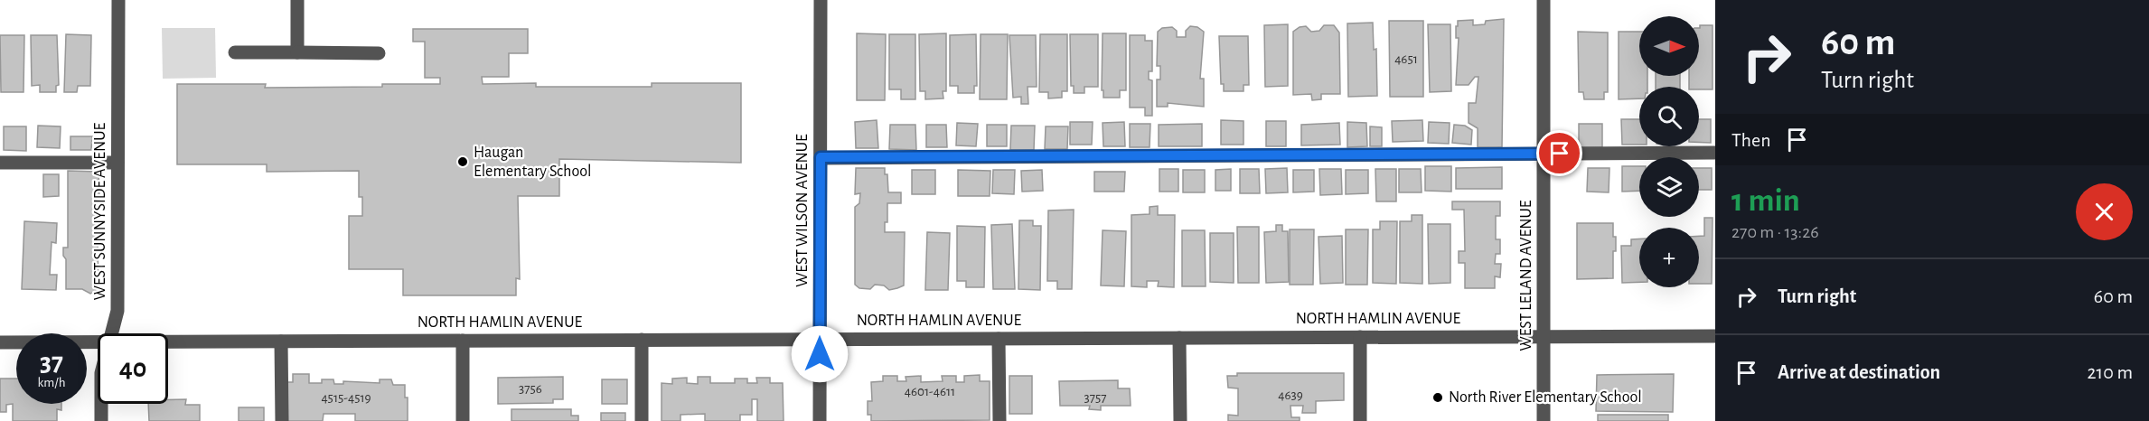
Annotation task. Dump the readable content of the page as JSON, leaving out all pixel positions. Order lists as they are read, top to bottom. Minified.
{"streets":{"street":["WEST WILSON AVENUE","WEST SUNNYSIDE AVENUE","WEST LELAND AVENUE","NORTH HAMLIN AVENUE"]},"crossings":[["WEST WILSON AVENUE","NORTH HAMLIN AVENUE"],["WEST LELAND AVENUE","NORTH HAMLIN AVENUE"]],"places":["Haugan Elementary School","North River Elementary School"],"house_numbers":["4651","3756","4601-4611","4639","4515-4519","3757"],"north":"right","page":{"turn":["60 m","Turn right"],"map_buttons":"+","then":"Then","heading":["1 min","270 m · 13:26"],"list":[{"name":"Turn right","value":"60 m"},{"name":"Arrive at destination","value":"210 m"}],"speed":"37 km/h","limit":"40"}}
